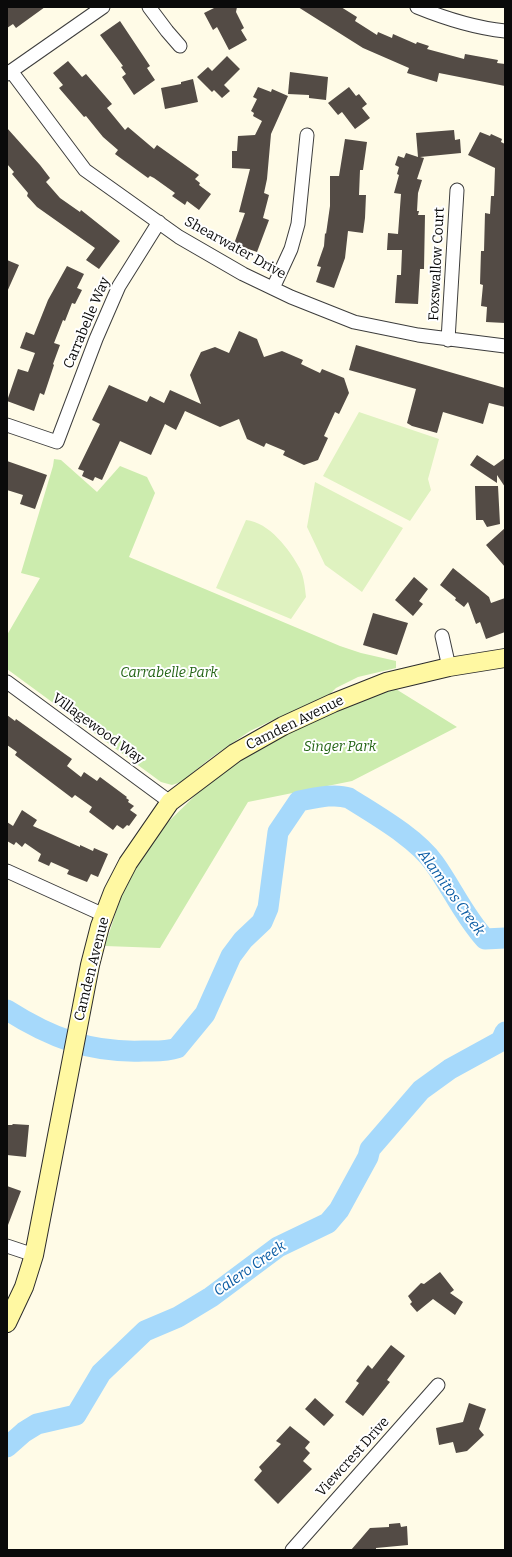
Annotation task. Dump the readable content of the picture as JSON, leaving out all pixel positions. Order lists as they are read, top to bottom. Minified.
{"streets":{"street":["Shearwater Drive","Foxswallow Court","Carrabelle Way","Camden Avenue","Villagewood Way","Viewcrest Drive"]},"crossings":[["Shearwater Drive","Foxswallow Court"],["Shearwater Drive","Carrabelle Way"],["Camden Avenue","Villagewood Way"]],"water":["Alamitos Creek","Calero Creek"],"parks":["Carrabelle Park","Singer Park"]}
